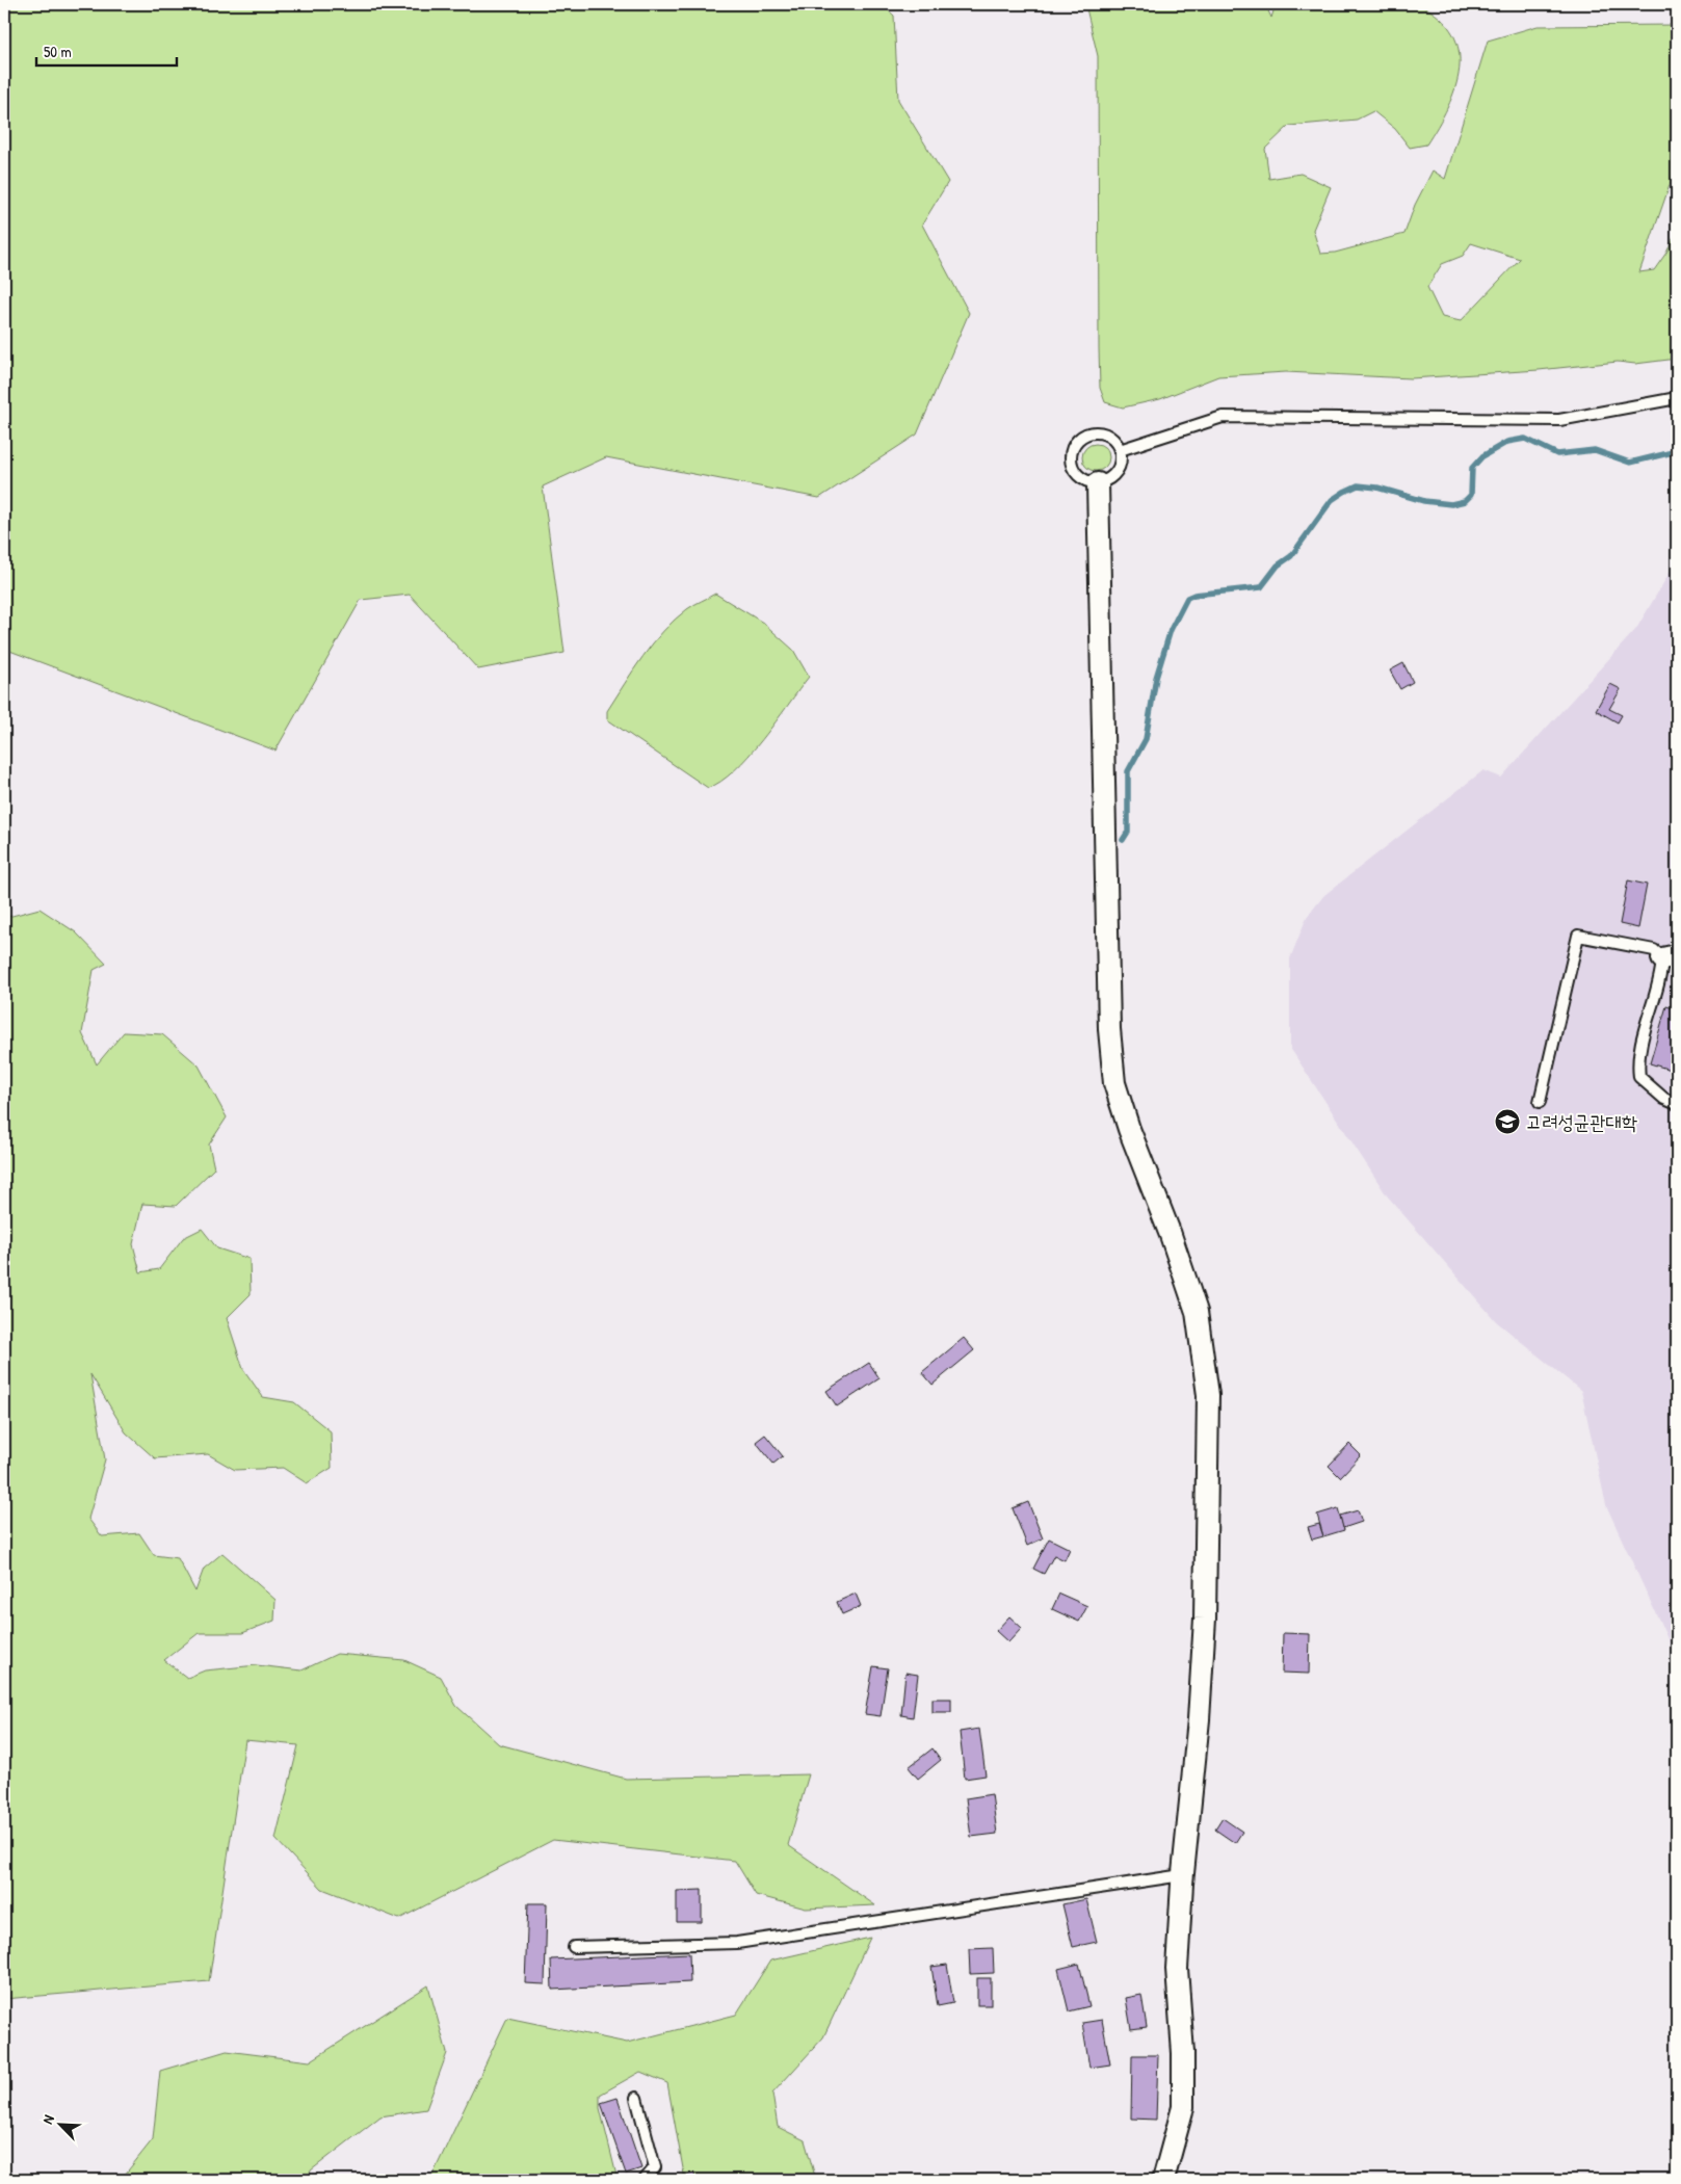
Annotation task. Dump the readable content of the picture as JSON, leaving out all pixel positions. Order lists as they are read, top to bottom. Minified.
{"places":{"school or university":["고려성균관대학"]},"scale_bar":"50 m","north":"top left"}
